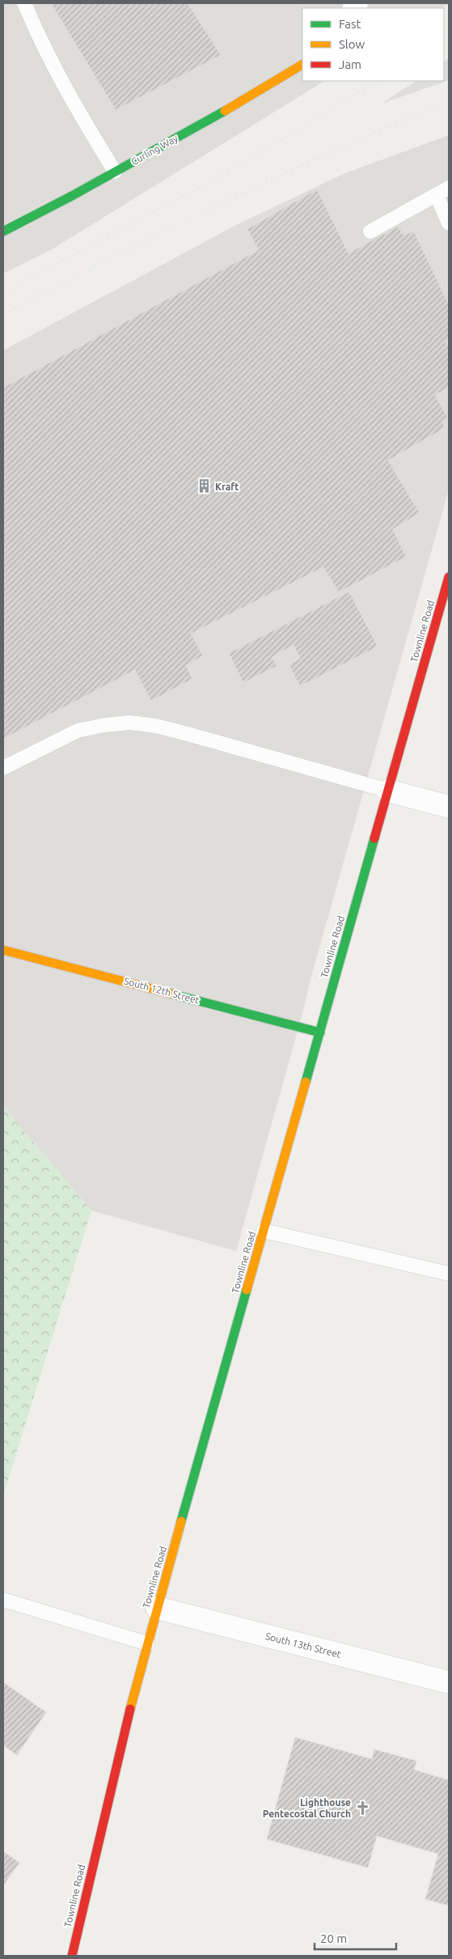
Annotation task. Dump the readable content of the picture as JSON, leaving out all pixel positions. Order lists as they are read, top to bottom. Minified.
{"streets":{"street":["Curling Way","Townline Road","South 12th Street","South 13th Street"]},"crossings":[["Townline Road","South 12th Street"],["Townline Road","South 13th Street"]],"places":{"building":["Kraft"],"church":["Lighthouse Pentecostal Church"]},"legend":["Fast","Slow","Jam"],"scale_bar":"20 m"}
